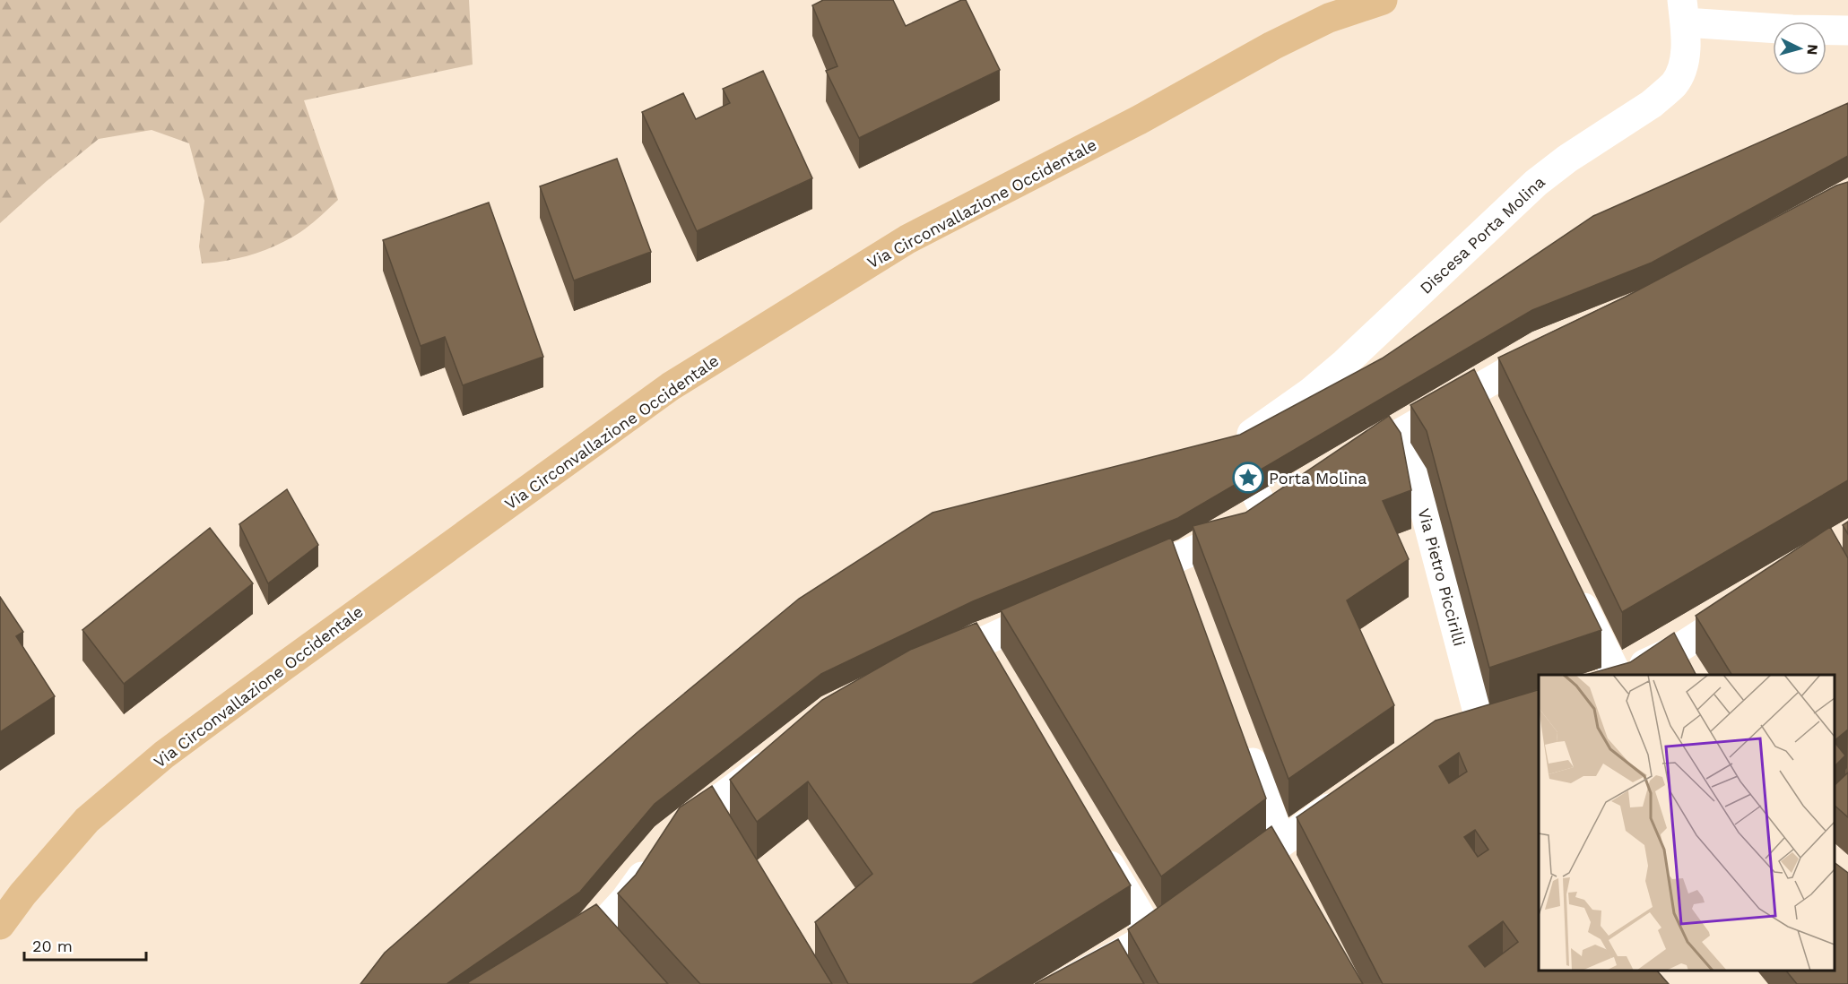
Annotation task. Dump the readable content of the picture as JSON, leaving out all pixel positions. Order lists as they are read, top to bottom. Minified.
{"streets":{"main road":["Via Circonvallazione Occidentale"],"street":["Discesa Porta Molina","Via Pietro Piccirilli"]},"places":{"place":["Porta Molina"]},"scale_bar":"20 m","north":"right"}
